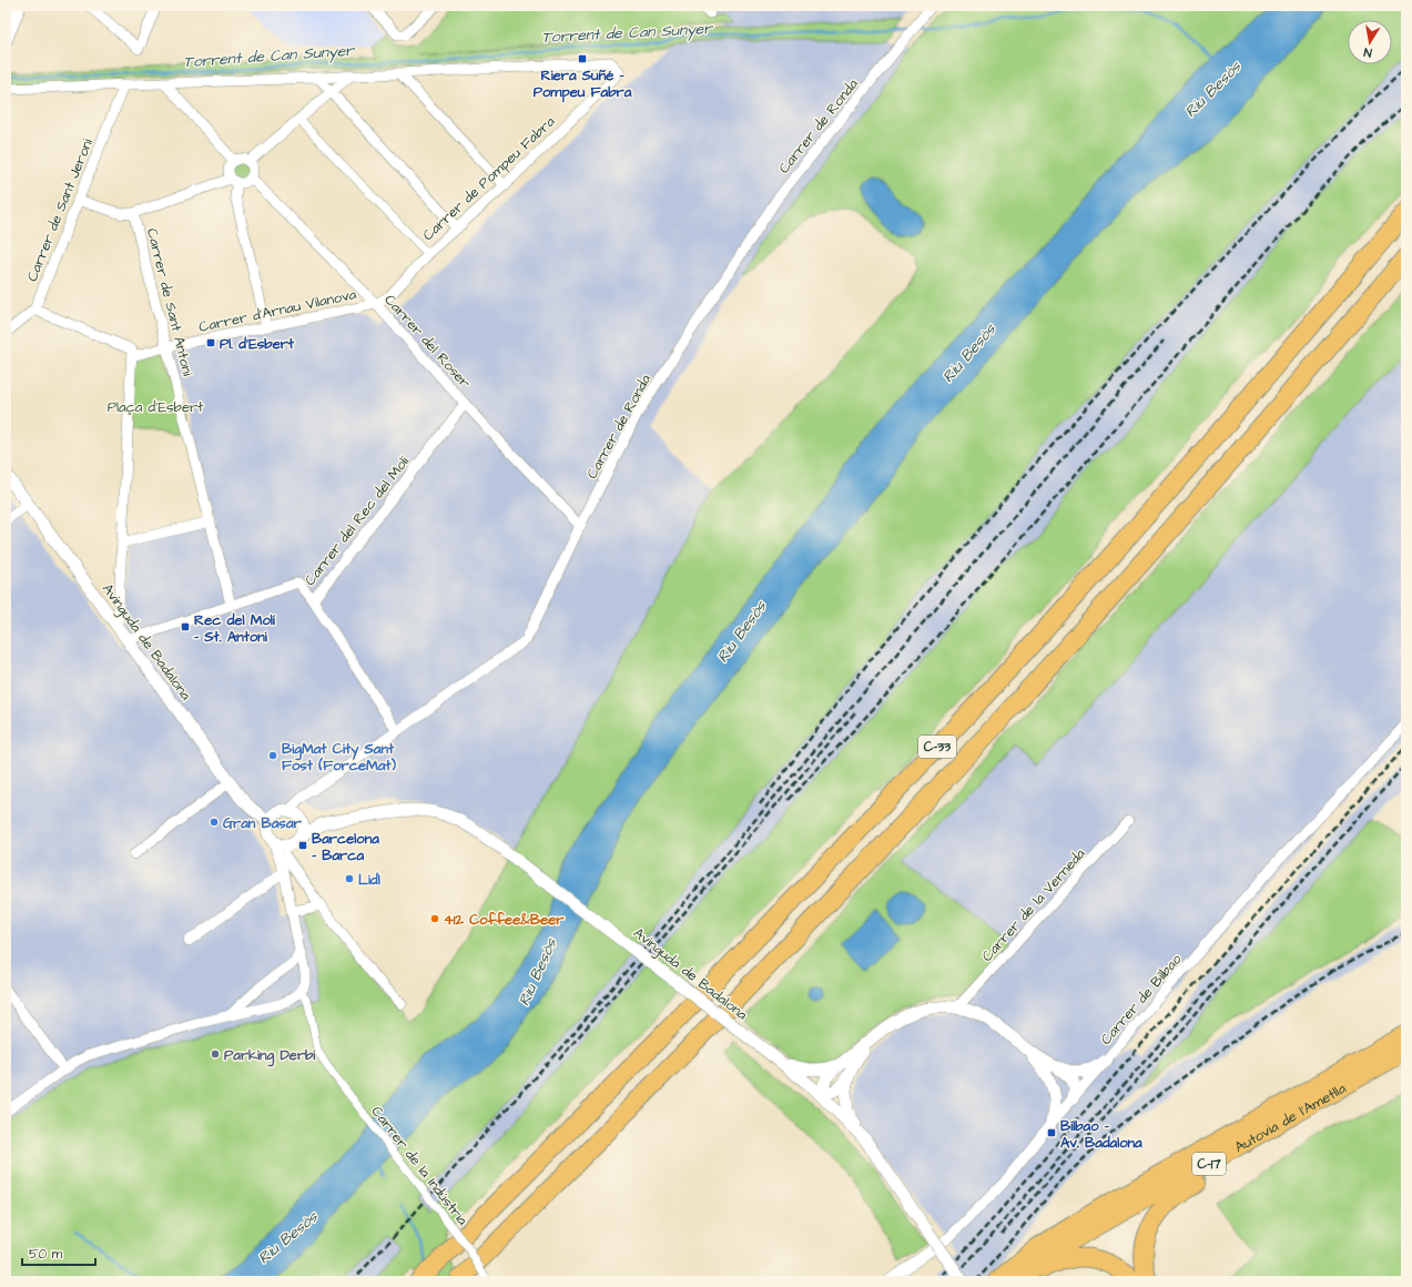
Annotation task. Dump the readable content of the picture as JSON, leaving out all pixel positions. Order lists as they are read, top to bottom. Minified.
{"streets":{"highway":["C-33","Autovia de l'Ametlla","C-17"],"street":["Carrer de Ronda","Carrer de Pompeu Fabra","Carrer de Sant Jeroni","Carrer de Sant Antoni","Carrer d'Arnau Vilanova","Carrer del Roser","Carrer del Rec del Molí","Avinguda de Badalona","Carrer de la Verneda","Carrer de Bilbao","Carrer de la Indústria"]},"crossings":[["Carrer de Ronda","Carrer del Roser"],["Carrer de Ronda","Avinguda de Badalona"],["Carrer de Pompeu Fabra","Carrer d'Arnau Vilanova"],["Carrer de Pompeu Fabra","Carrer del Roser"],["Carrer de Sant Antoni","Carrer d'Arnau Vilanova"],["Carrer de Sant Antoni","Carrer del Rec del Molí"],["Carrer d'Arnau Vilanova","Carrer del Roser"],["Carrer del Roser","Carrer del Rec del Molí"],["Carrer del Rec del Molí","Avinguda de Badalona"]],"water":["Torrent de Can Sunyer","Riu Besòs"],"parks":["Plaça d'Esbert"],"places":{"transit":["Riera Suñé - Pompeu Fabra","Pl. d'Esbert","Rec del Molí - St. Antoni","Barcelona - Barca","Bilbao - Av. Badalona"],"other":["BigMat City Sant Fost (ForceMat)","Gran Basar","Lidl","412 Coffee&Beer","Parking Derbi"]},"scale_bar":"50 m","north":"bottom"}
